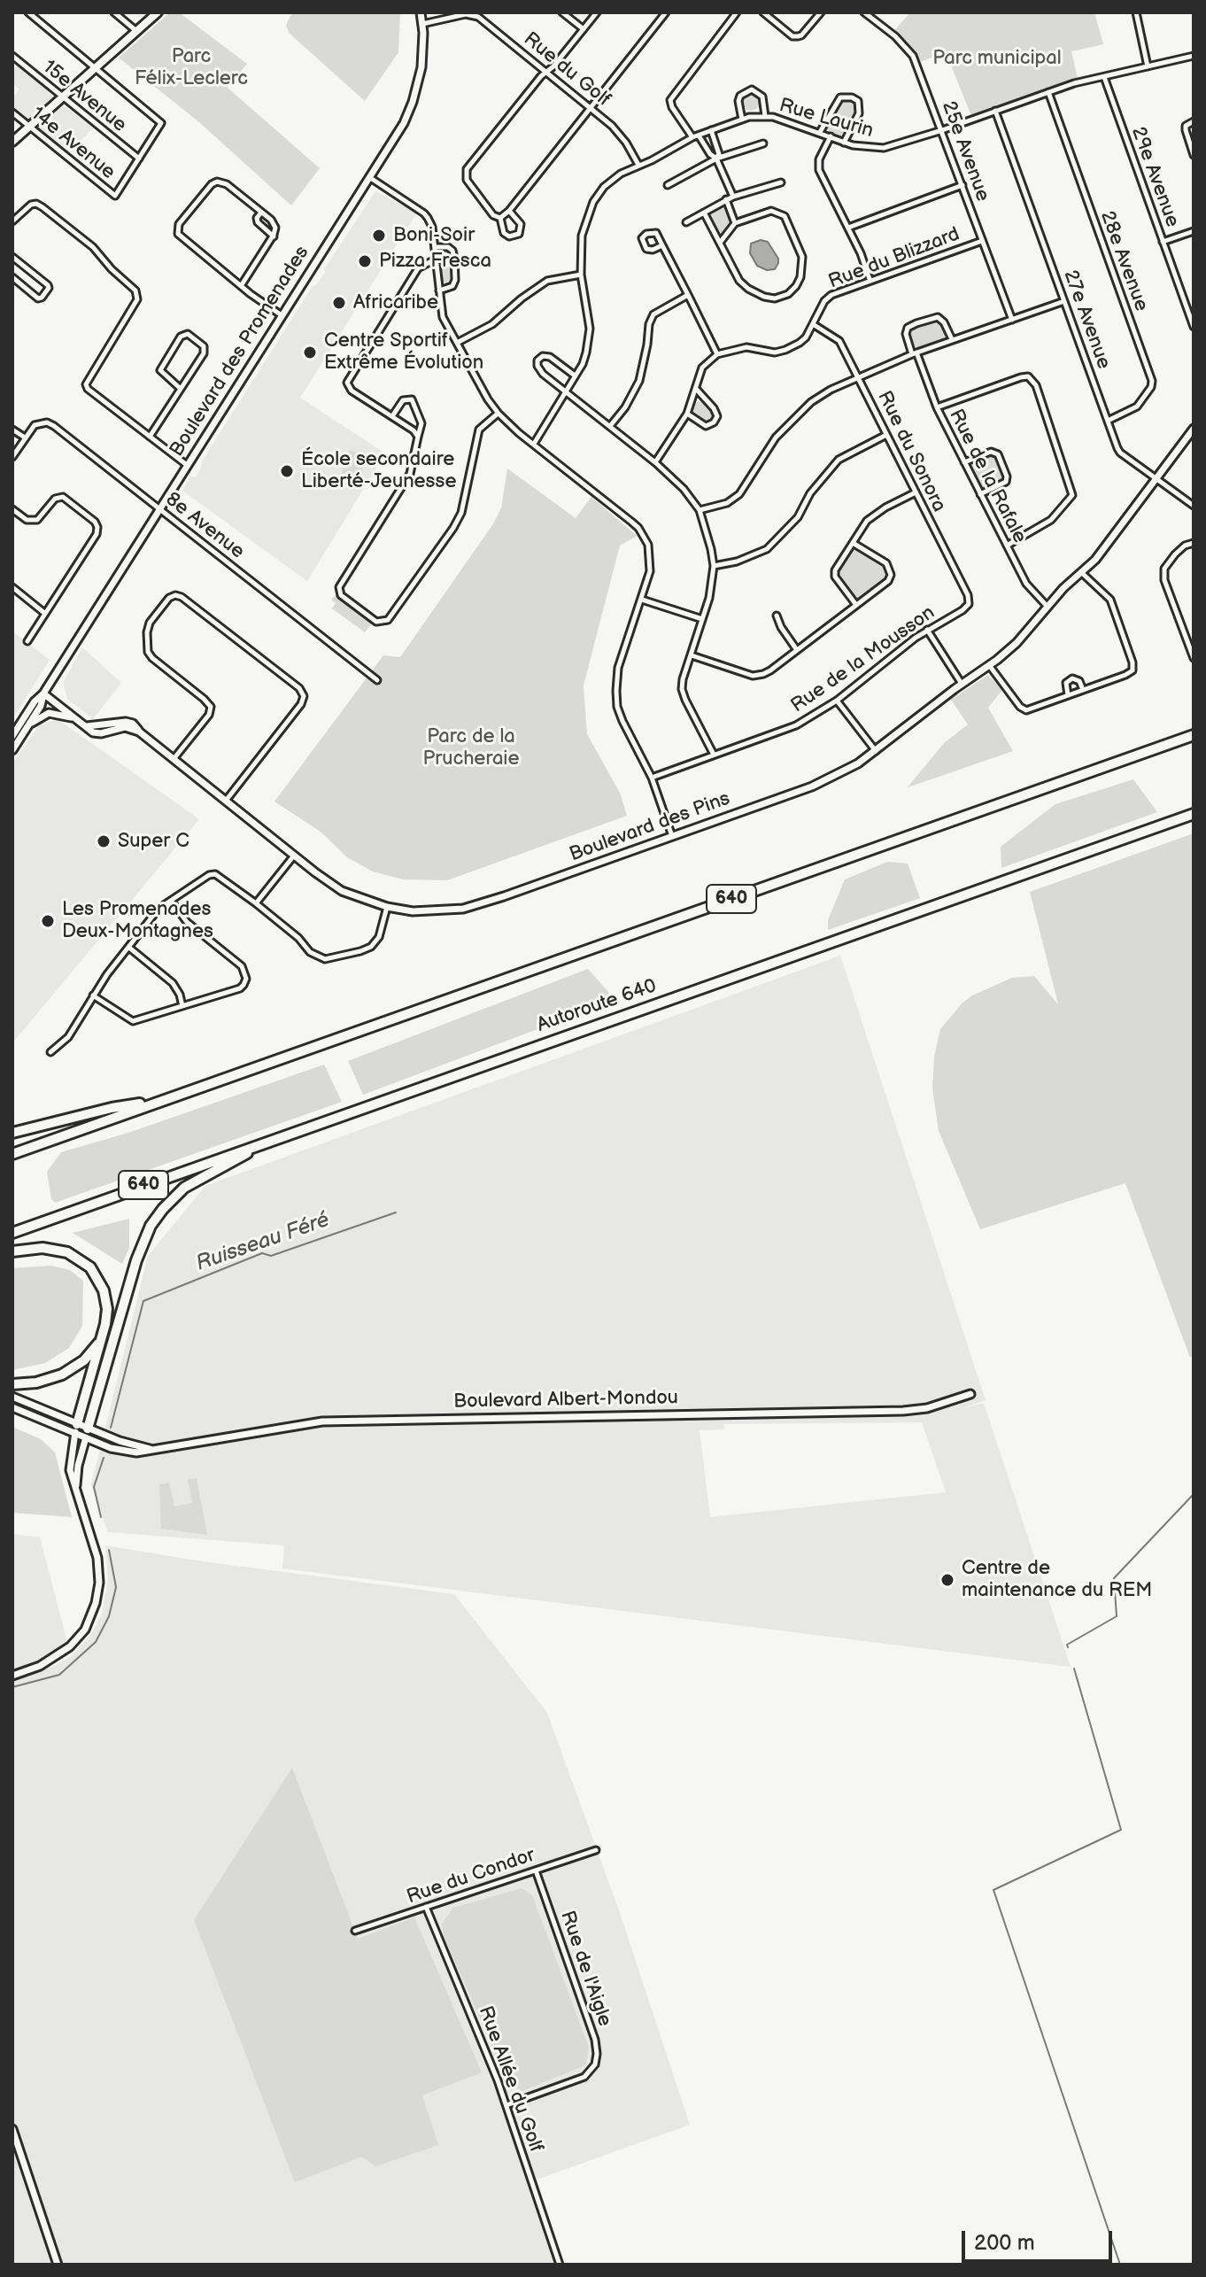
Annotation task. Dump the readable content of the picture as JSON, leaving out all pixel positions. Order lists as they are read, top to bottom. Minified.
{"streets":{"highway":["640","Autoroute 640"],"street":["Rue du Golf","15e Avenue","Rue Laurin","14e Avenue","25e Avenue","29e Avenue","Rue du Blizzard","28e Avenue","27e Avenue","Boulevard des Promenades","Rue du Sonora","Rue de la Rafale","8e Avenue","Rue de la Mousson","Boulevard des Pins","Boulevard Albert-Mondou","Rue du Condor","Rue de l'Aigle","Rue Allée du Golf"]},"crossings":[["Rue du Golf","Rue Laurin"],["Rue du Golf","Boulevard des Promenades"],["15e Avenue","14e Avenue"],["Rue Laurin","25e Avenue"],["Rue Laurin","29e Avenue"],["Rue Laurin","28e Avenue"],["Rue Laurin","27e Avenue"],["25e Avenue","Rue du Blizzard"],["Rue du Blizzard","Rue du Sonora"],["28e Avenue","27e Avenue"],["27e Avenue","Boulevard des Pins"],["Boulevard des Promenades","8e Avenue"],["Rue du Sonora","Rue de la Mousson"],["Rue de la Rafale","Boulevard des Pins"],["Rue du Condor","Rue de l'Aigle"],["Rue du Condor","Rue Allée du Golf"],["Rue de l'Aigle","Rue Allée du Golf"]],"water":["Ruisseau Féré"],"parks":["Parc Félix-Leclerc","Parc municipal","Parc de la Prucheraie"],"places":["Boni-Soir","Pizza Fresca","Africaribe","Centre Sportif Extrême Évolution","École secondaire Liberté-Jeunesse","Super C","Les Promenades Deux-Montagnes","Centre de maintenance du REM"],"scale_bar":"200 m"}
